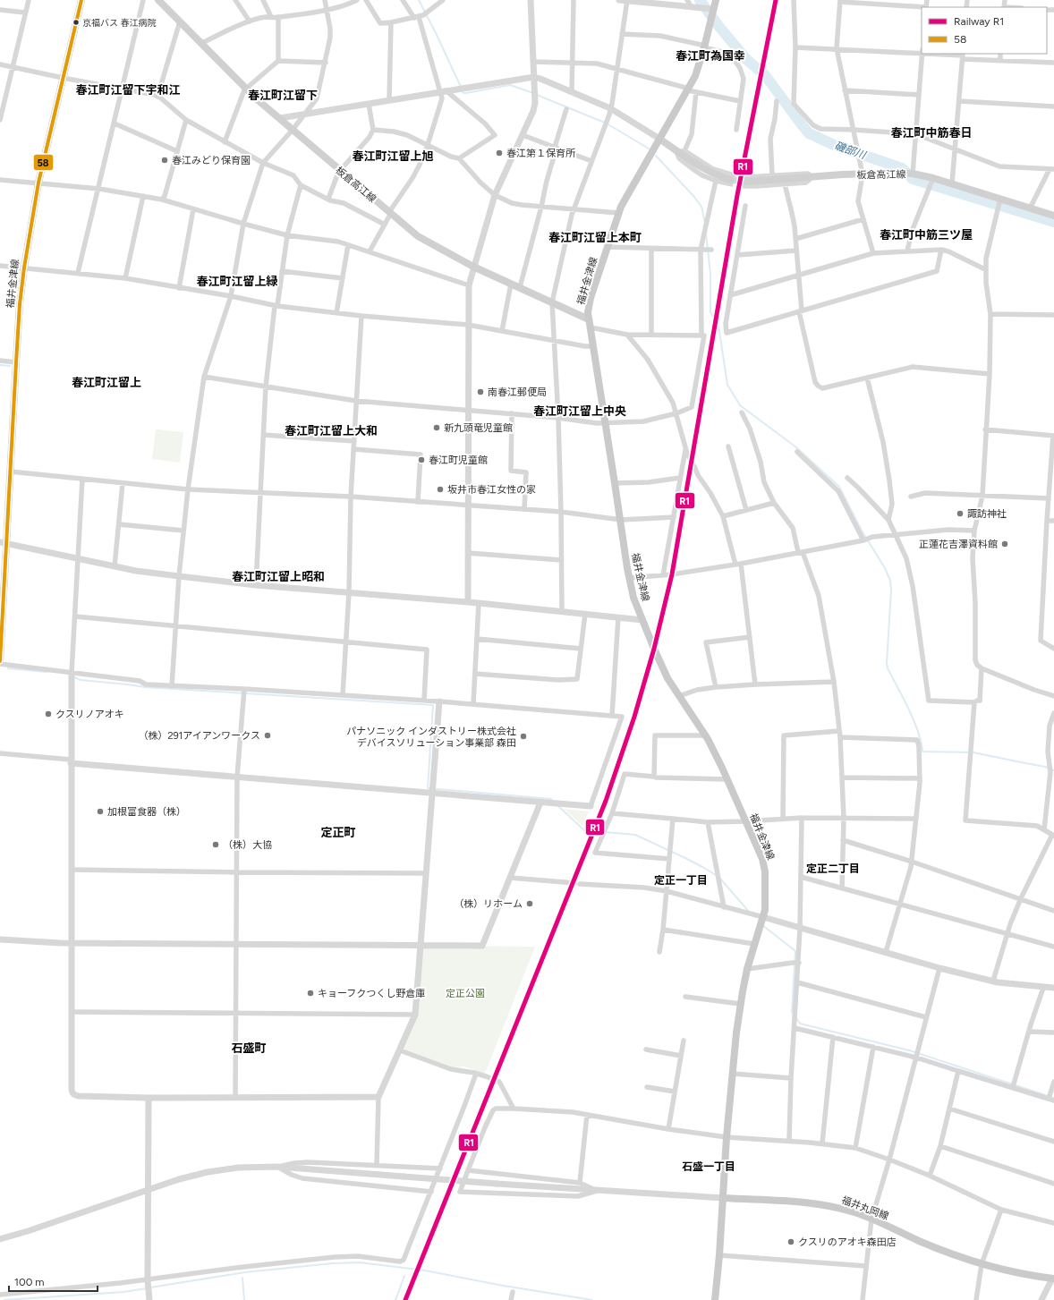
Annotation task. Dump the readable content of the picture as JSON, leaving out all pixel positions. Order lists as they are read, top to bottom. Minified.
{"streets":{"main road":["板倉高江線","福井金津線","福井丸岡線"]},"crossings":[["板倉高江線","福井金津線"],["福井金津線","福井丸岡線"]],"districts":["春江町為国幸","春江町江留下宇和江","春江町江留下","春江町中筋春日","春江町江留上旭","春江町中筋三ツ屋","春江町江留上本町","春江町江留上緑","春江町江留上","春江町江留上中央","春江町江留上大和","春江町江留上昭和","定正町","定正二丁目","定正一丁目","石盛町","石盛一丁目"],"water":["磯部川"],"parks":["定正公園"],"places":["京福バス 春江病院","春江第１保育所","春江みどり保育園","南春江郵便局","新九頭竜児童館","春江町児童館","坂井市春江女性の家","諏訪神社","正蓮花吉澤資料館","クスリノアオキ","（株）291アイアンワークス","パナソニック インダストリー株式会社 デバイスソリューション事業部 森田","加根富食器（株）","（株）大協","（株）リホーム","キョーフクつくし野倉庫","クスリのアオキ森田店"],"lines":["rail line R1","transit line 58"],"legend":["Railway R1","58"],"scale_bar":"100 m"}
